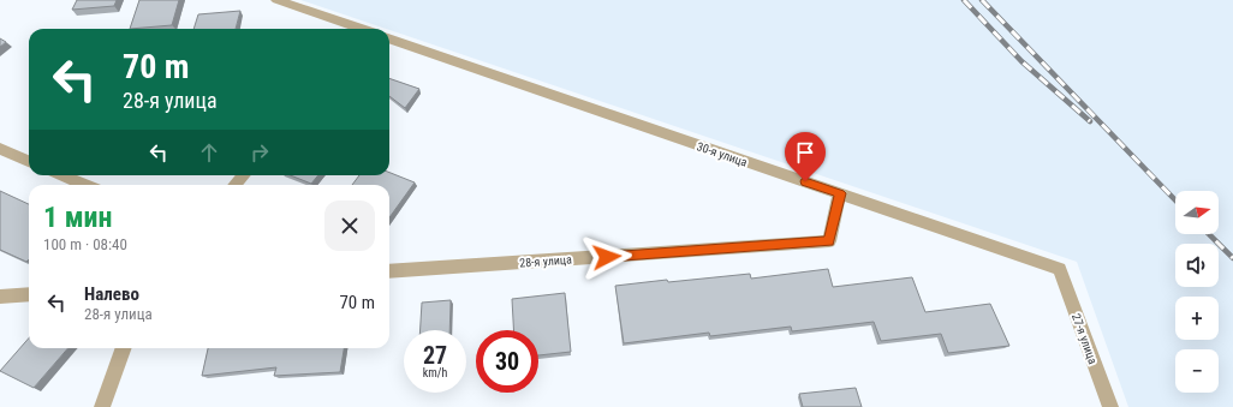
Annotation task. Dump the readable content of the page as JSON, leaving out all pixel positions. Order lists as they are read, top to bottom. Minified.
{"streets":{"street":["30-я улица","28-я улица","27-я улица"]},"crossings":[["30-я улица","28-я улица"],["30-я улица","27-я улица"]],"north":"right","page":{"turn":["70 m","28-я улица"],"heading":["1 мин","100 m · 08:40"],"map_buttons":["+","−"],"list":[{"name":"Налево","note":"28-я улица","value":"70 m"}],"speed":"27 km/h","limit":"30"}}
